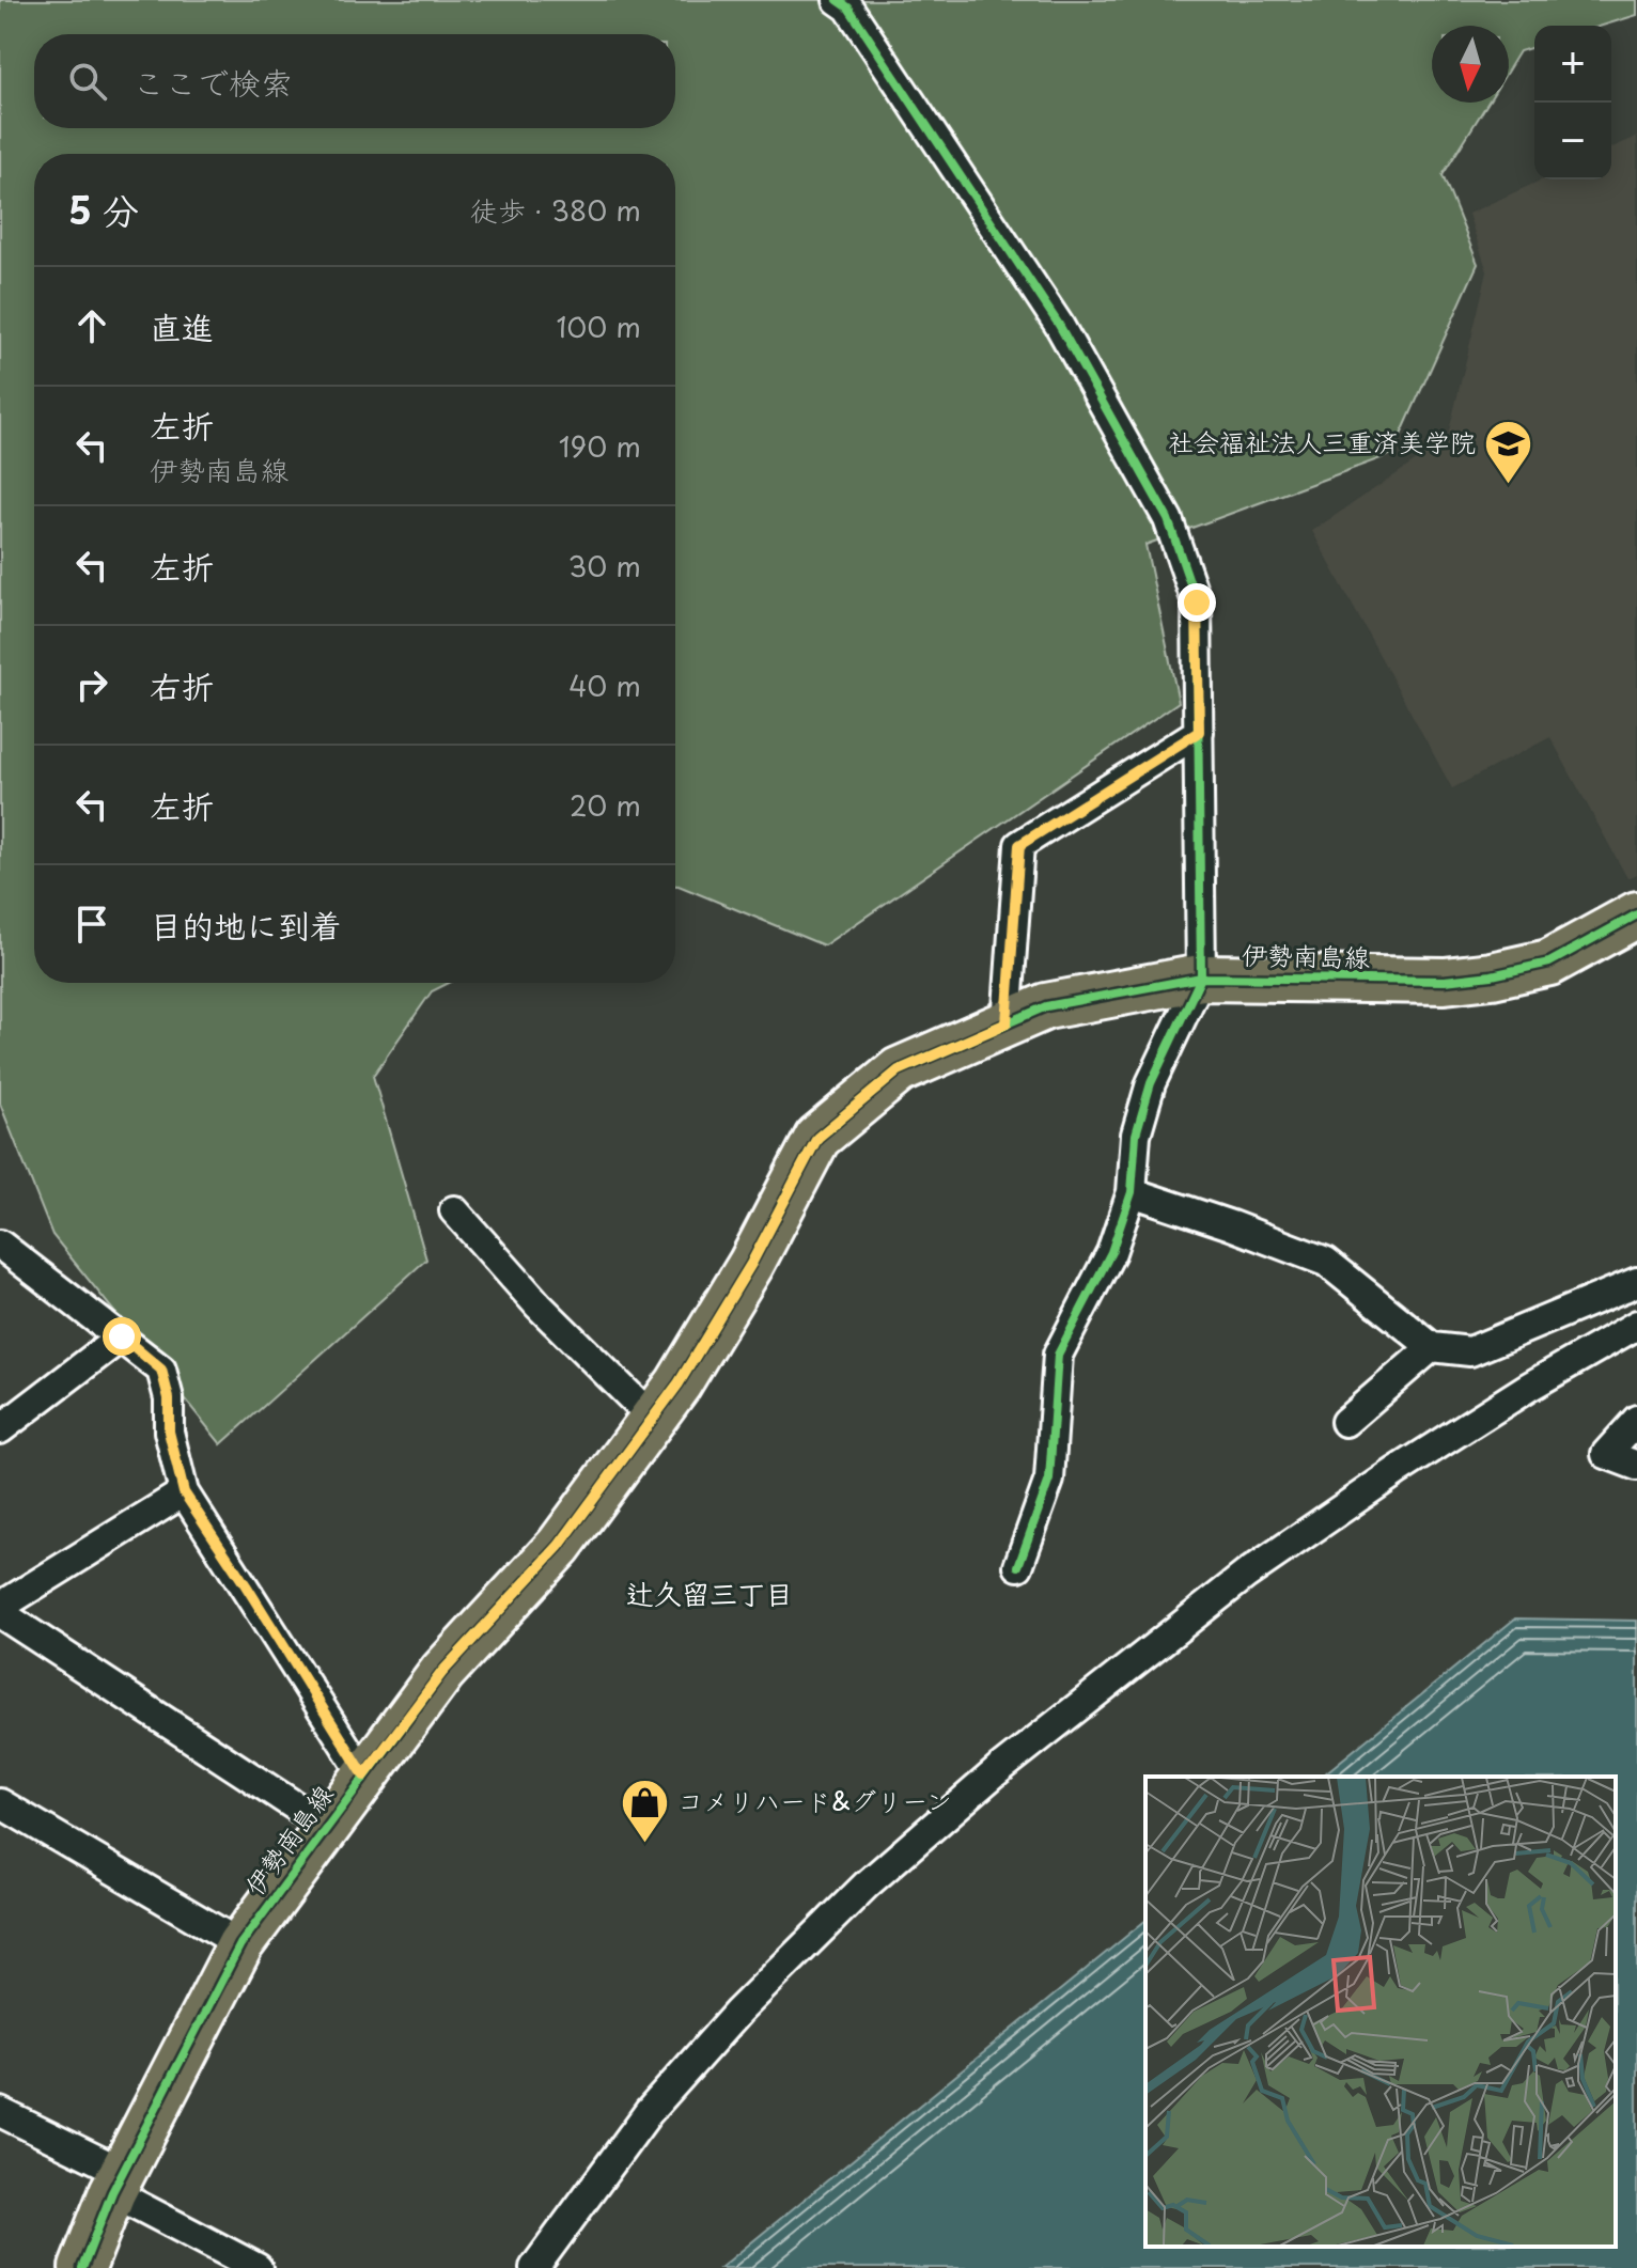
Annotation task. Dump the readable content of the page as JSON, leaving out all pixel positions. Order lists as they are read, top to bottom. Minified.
{"streets":{"main road":["伊勢南島線"]},"districts":["辻久留三丁目"],"places":{"school or university":["社会福祉法人三重済美学院"],"shop":["コメリハード&グリーン"]},"north":"bottom","page":{"map_buttons":["+","−"],"search":"ここで検索","heading":["5 分","徒歩 · 380 m"],"list":[["直進","100 m"],["左折","伊勢南島線","190 m"],["左折","30 m"],["右折","40 m"],["左折","20 m"],"目的地に到着"]}}
